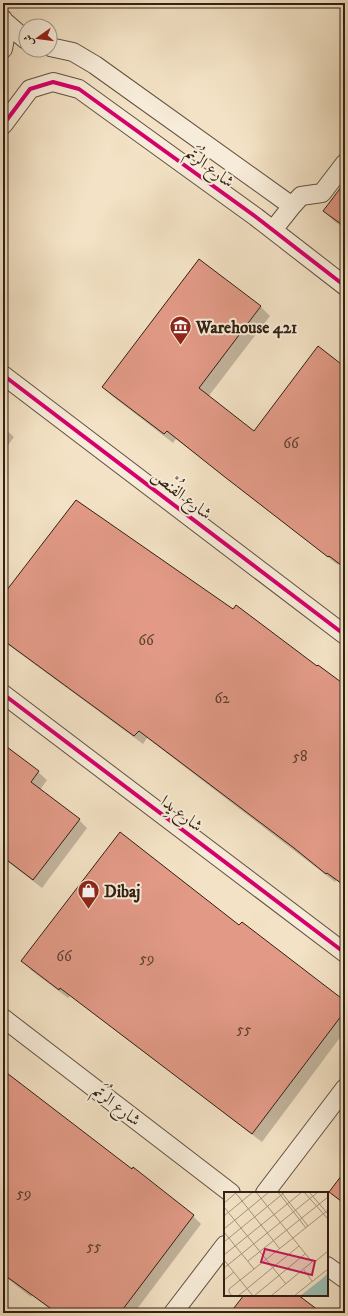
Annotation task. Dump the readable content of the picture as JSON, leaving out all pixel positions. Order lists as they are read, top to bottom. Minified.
{"streets":{"street":["شارع الرُتَم","شارع الفُنْص","شارع يِدا"]},"places":{"museum":["Warehouse 421"],"shop":["Dibaj"]},"house_numbers":["66","66","62","58","66","59","55","59","55"],"north":"left"}
